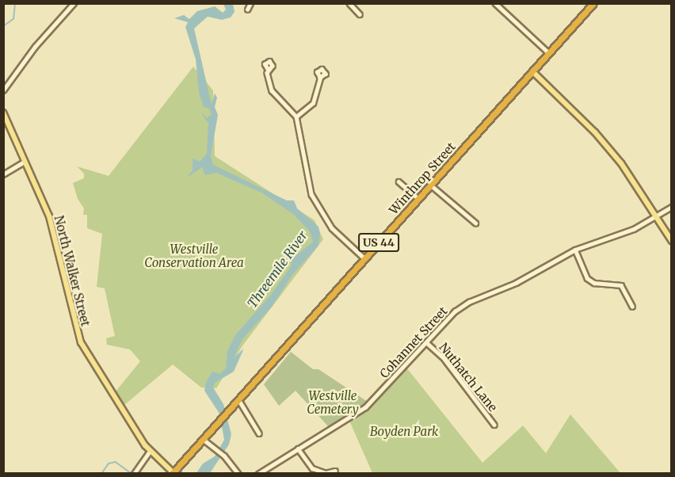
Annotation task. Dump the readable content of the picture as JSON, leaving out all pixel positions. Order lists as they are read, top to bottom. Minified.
{"streets":{"highway":["Winthrop Street","US 44"],"main road":["North Walker Street"],"street":["Cohannet Street","Nuthatch Lane"]},"crossings":[["Winthrop Street","North Walker Street"],["Cohannet Street","Nuthatch Lane"]],"water":["Threemile River"],"parks":["Westville Conservation Area","Westville Cemetery","Boyden Park"]}
